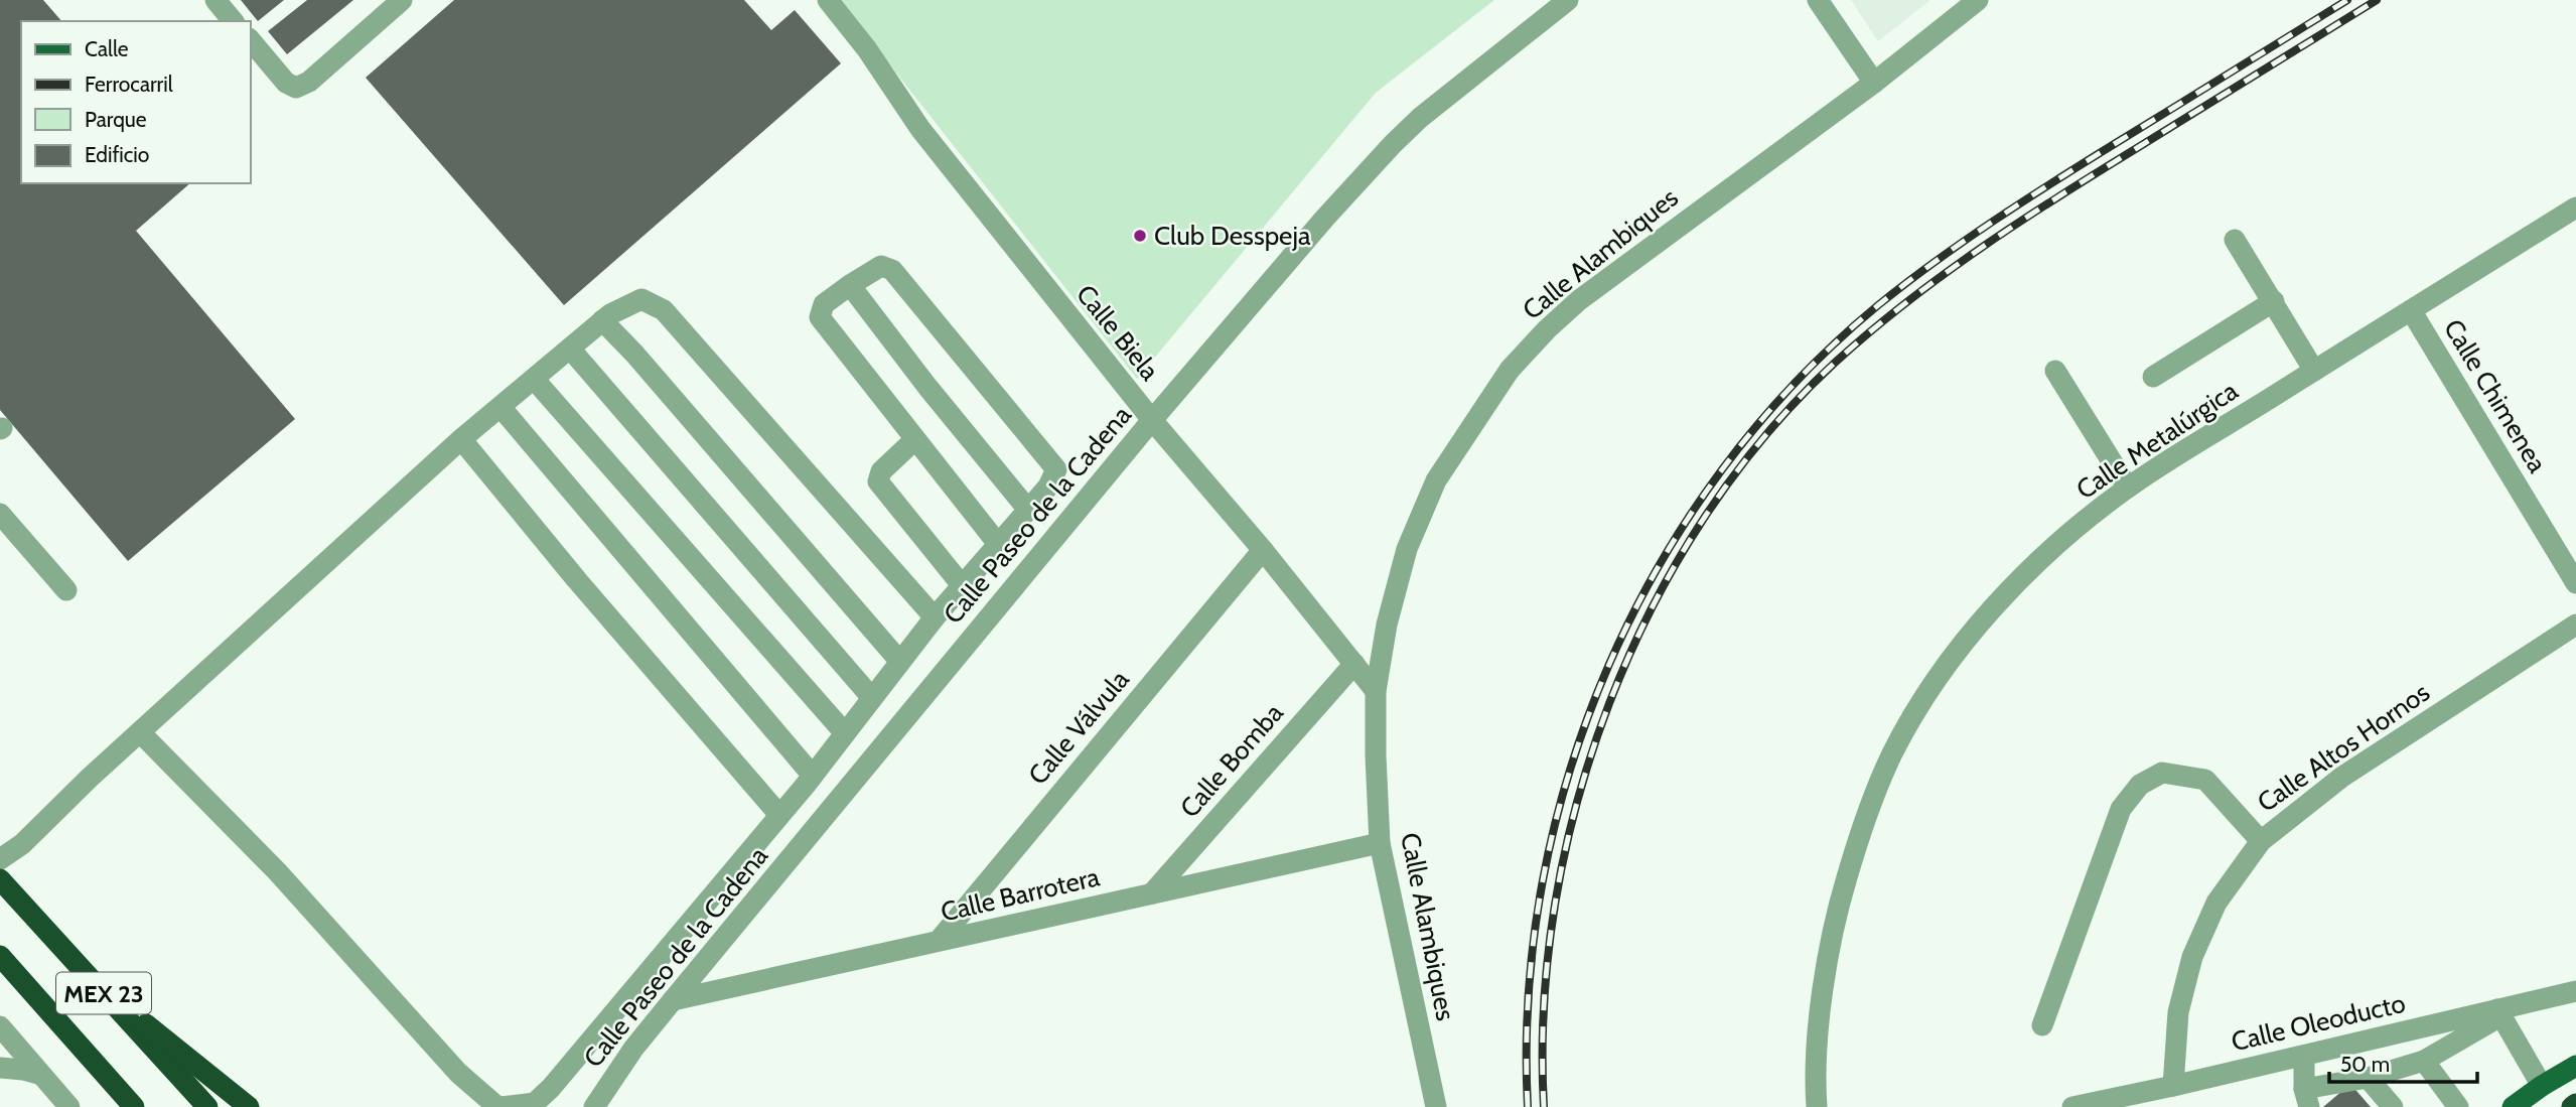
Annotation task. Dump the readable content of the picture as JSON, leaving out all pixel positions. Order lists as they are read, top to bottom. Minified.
{"streets":{"highway":["MEX 23"],"street":["Calle Alambiques","Calle Biela","Calle Chimenea","Calle Metalúrgica","Calle Paseo de la Cadena","Calle Válvula","Calle Altos Hornos","Calle Bomba","Calle Barrotera","Calle Oleoducto"]},"crossings":[["Calle Alambiques","Calle Biela"],["Calle Alambiques","Calle Barrotera"],["Calle Biela","Calle Paseo de la Cadena"],["Calle Biela","Calle Válvula"],["Calle Biela","Calle Bomba"],["Calle Chimenea","Calle Metalúrgica"],["Calle Paseo de la Cadena","Calle Barrotera"],["Calle Válvula","Calle Barrotera"],["Calle Altos Hornos","Calle Oleoducto"],["Calle Bomba","Calle Barrotera"]],"places":["Club Desspeja"],"legend":["Calle","Ferrocarril","Parque","Edificio"],"scale_bar":"50 m"}
